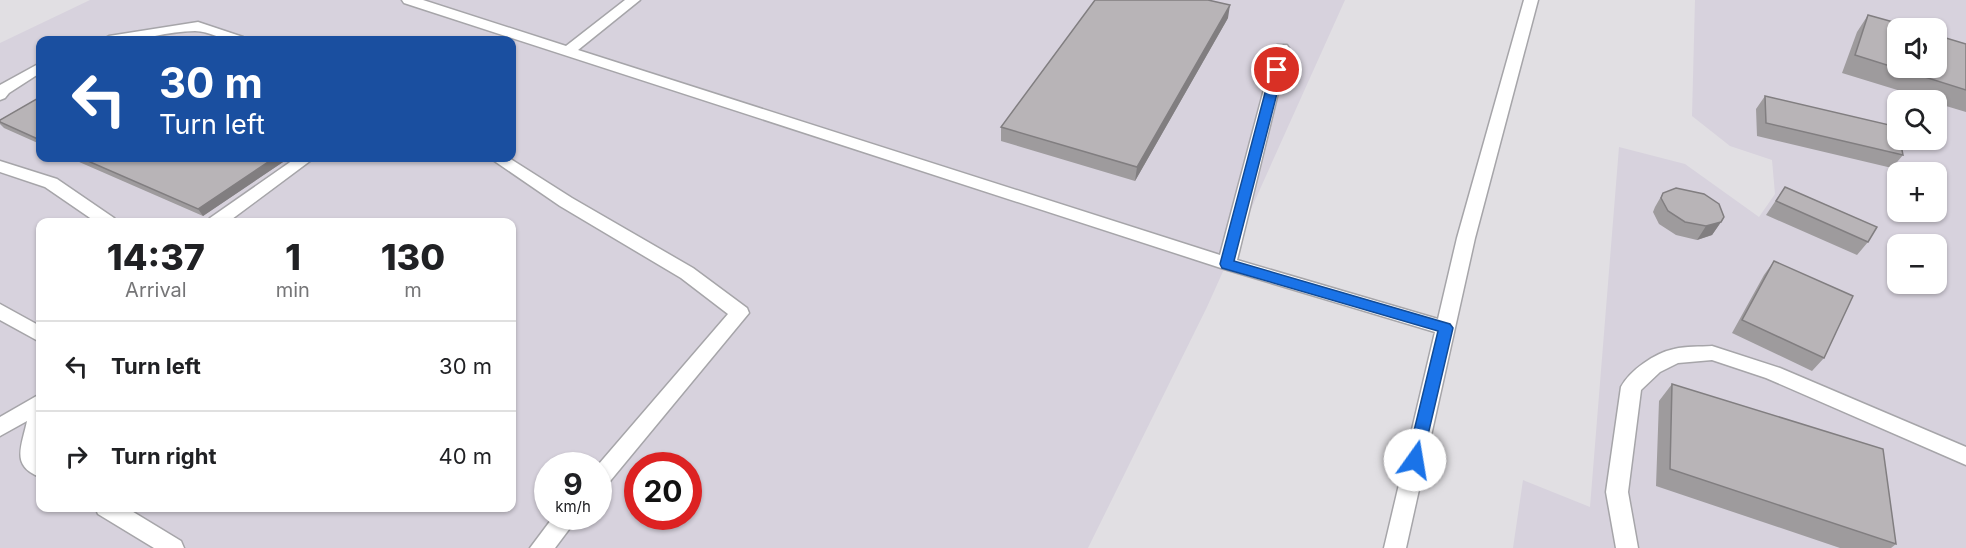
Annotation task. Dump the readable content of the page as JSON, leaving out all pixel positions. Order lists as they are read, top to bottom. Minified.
{"page":{"map_buttons":["+","−"],"turn":["30 m","Turn left"],"eta":["14:37","Arrival","1","min","130","m"],"list":[{"name":"Turn left","value":"30 m"},{"name":"Turn right","value":"40 m"}],"speed":"9 km/h","limit":"20"}}
